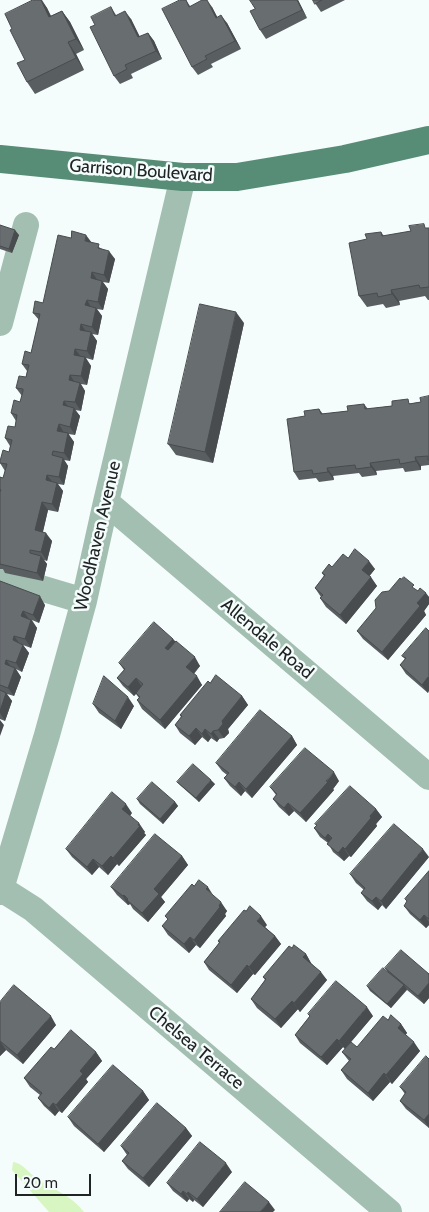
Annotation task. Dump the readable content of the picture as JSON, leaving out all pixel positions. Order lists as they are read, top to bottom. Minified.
{"streets":{"main road":["Garrison Boulevard"],"street":["Woodhaven Avenue","Allendale Road","Chelsea Terrace"]},"crossings":[["Garrison Boulevard","Woodhaven Avenue"],["Woodhaven Avenue","Allendale Road"],["Woodhaven Avenue","Chelsea Terrace"]],"scale_bar":"20 m"}
